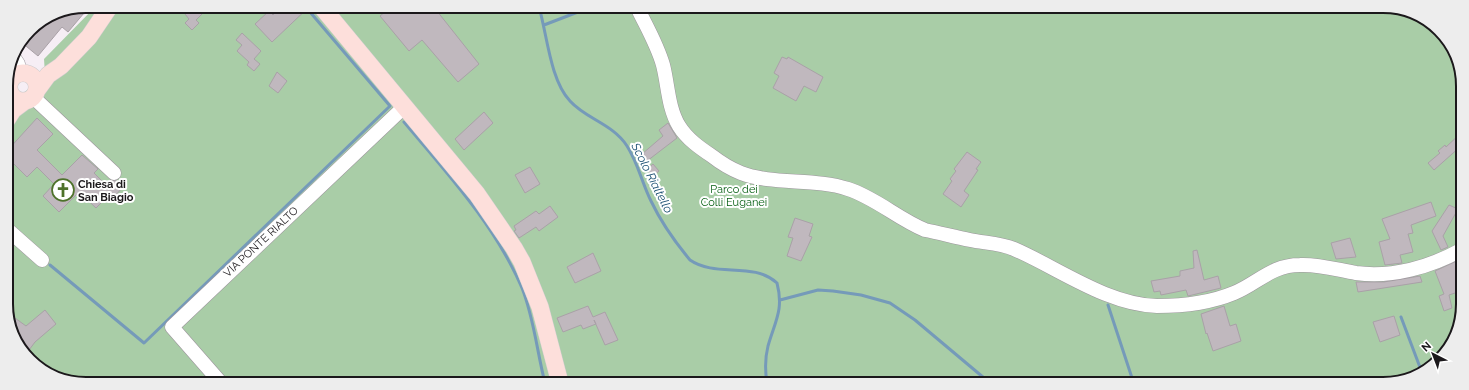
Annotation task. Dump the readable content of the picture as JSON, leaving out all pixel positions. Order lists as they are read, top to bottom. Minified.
{"streets":{"street":["VIA PONTE RIALTO"]},"water":["Scolo Rialtello"],"parks":["Parco dei Colli Euganei"],"places":{"church":["Chiesa di San Biagio"]},"north":"top left"}
